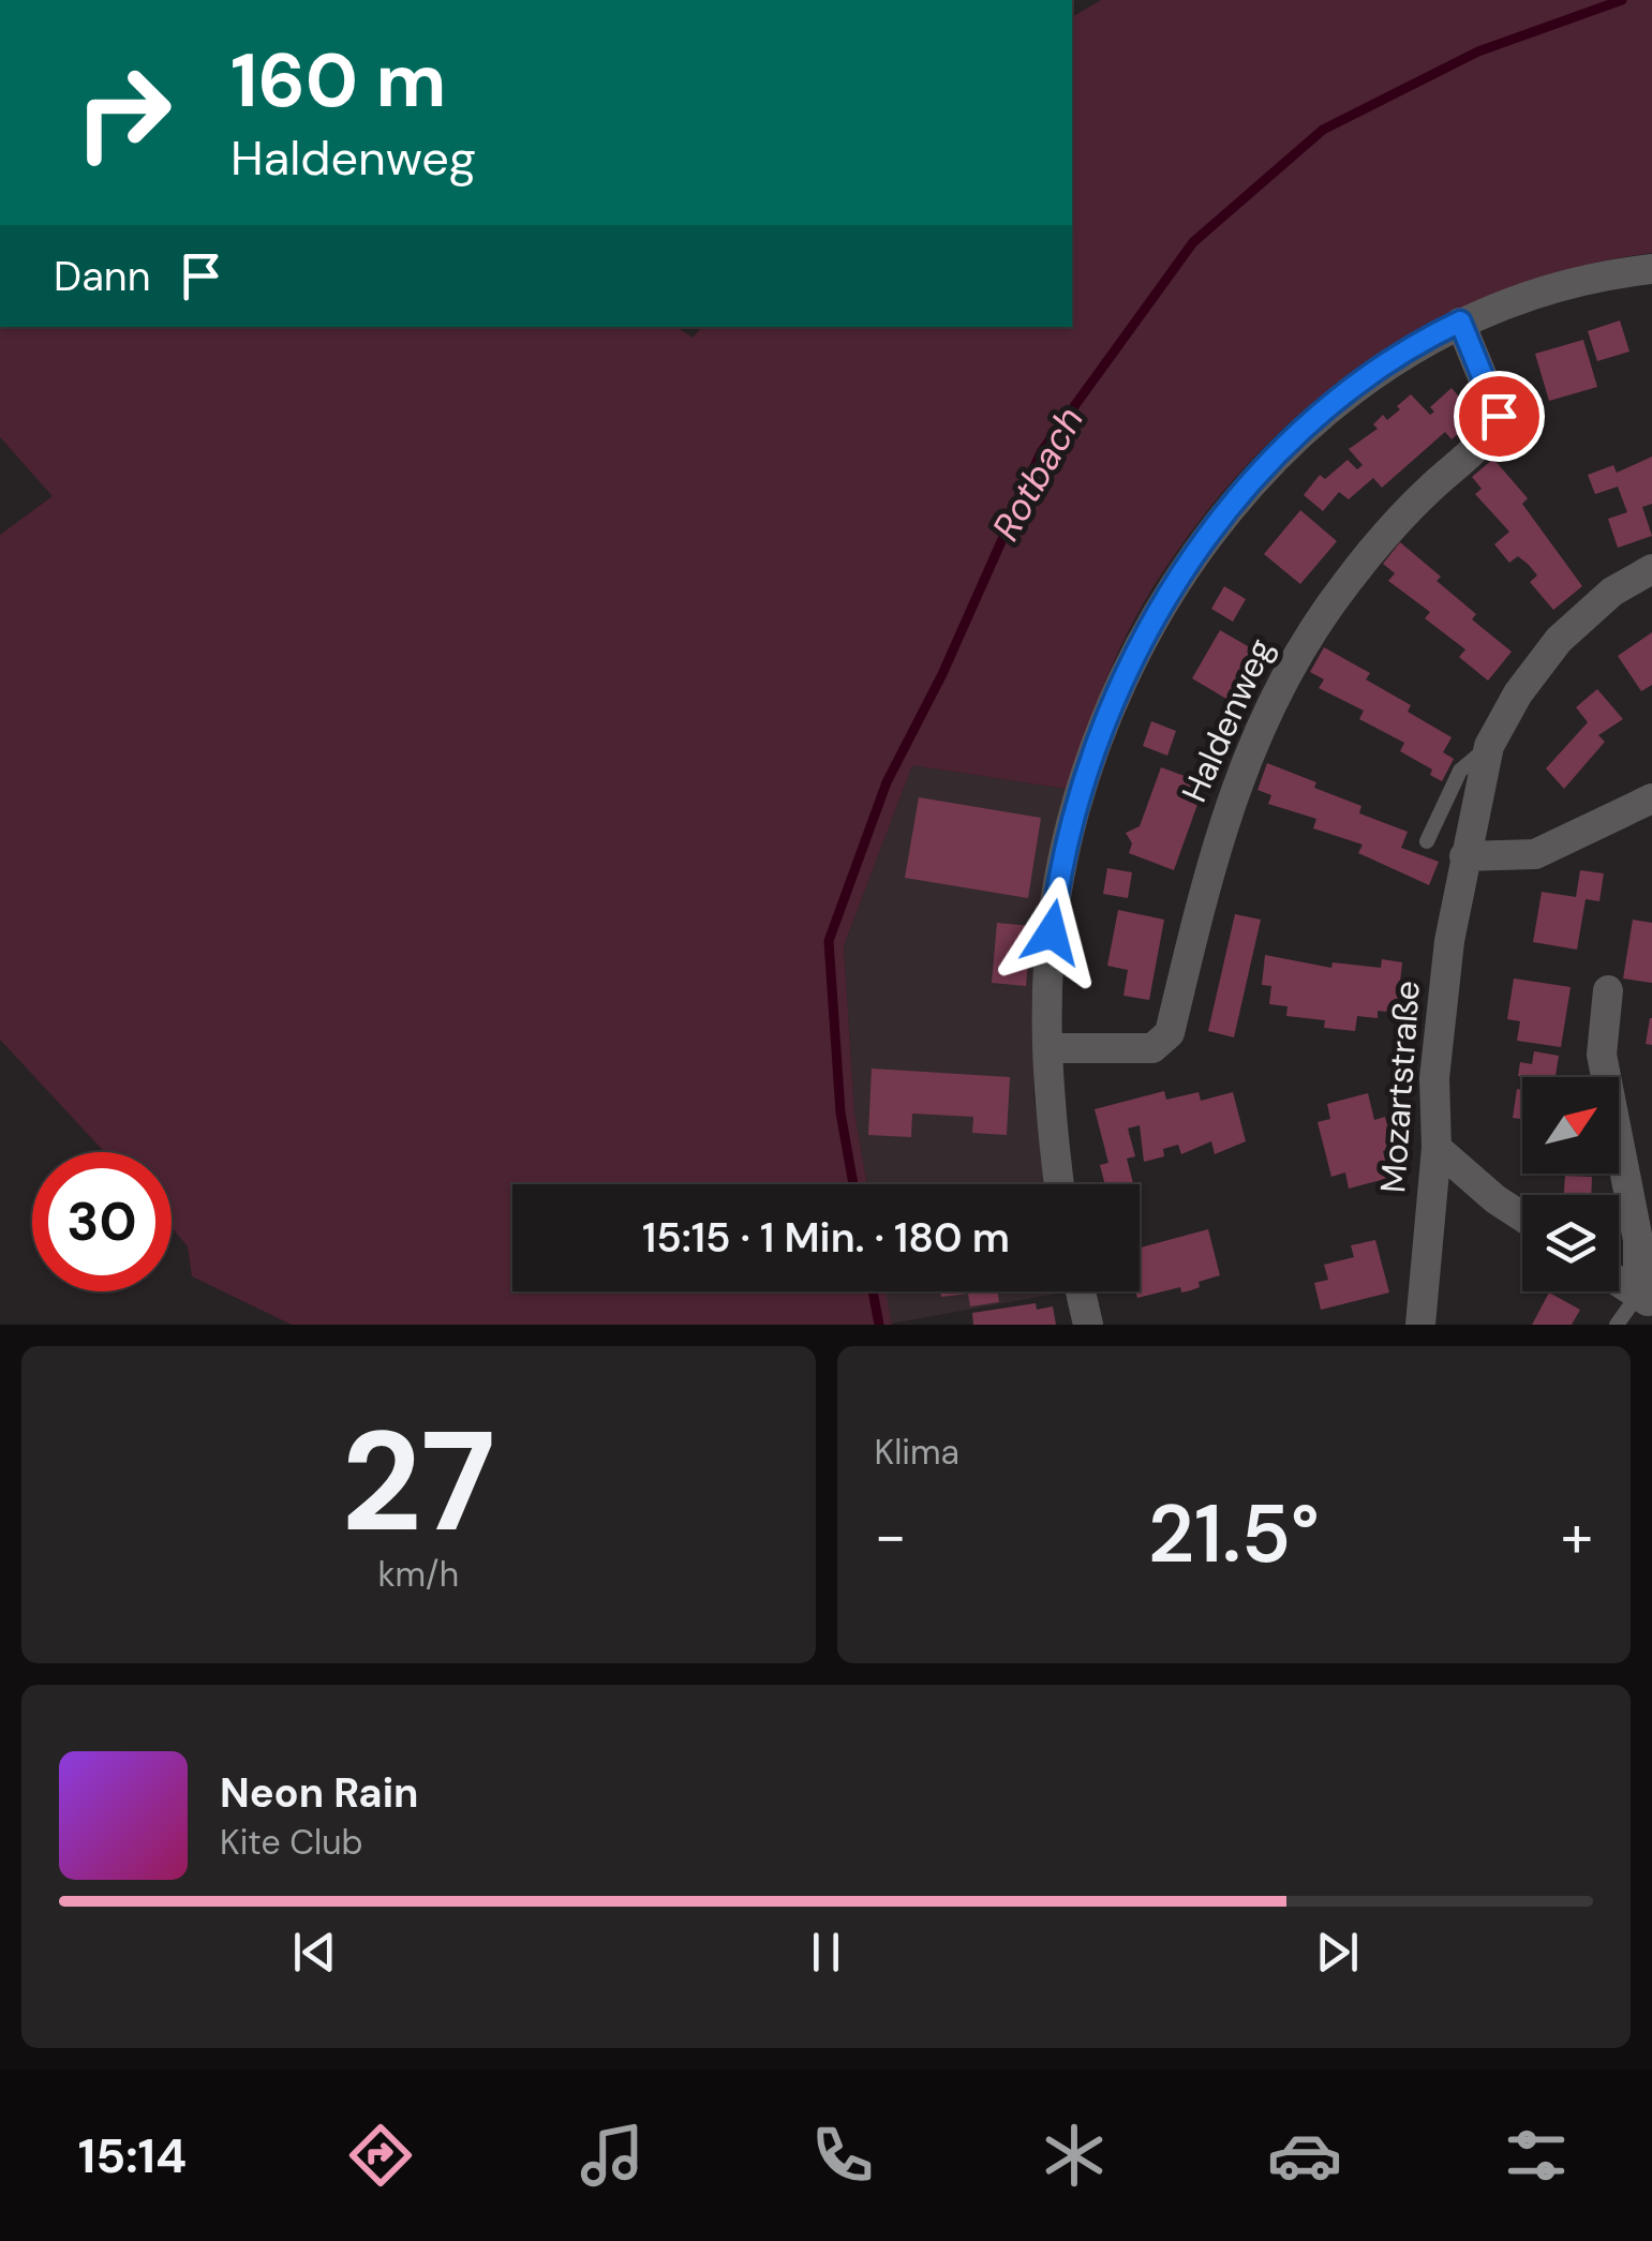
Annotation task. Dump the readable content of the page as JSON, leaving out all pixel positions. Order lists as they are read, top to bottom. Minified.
{"streets":{"street":["Haldenweg","Mozartstraße"]},"water":["Rotbach"],"north":"top right","page":{"turn":["160 m","Haldenweg"],"then":"Dann","limit":"30","trip":"15:15 · 1 Min. · 180 m","tile":[["27","km/h"],"Klima"],"heat":["−","21.5°","+"],"song":["Neon Rain","Kite Club"],"tabs":"15:14"}}
